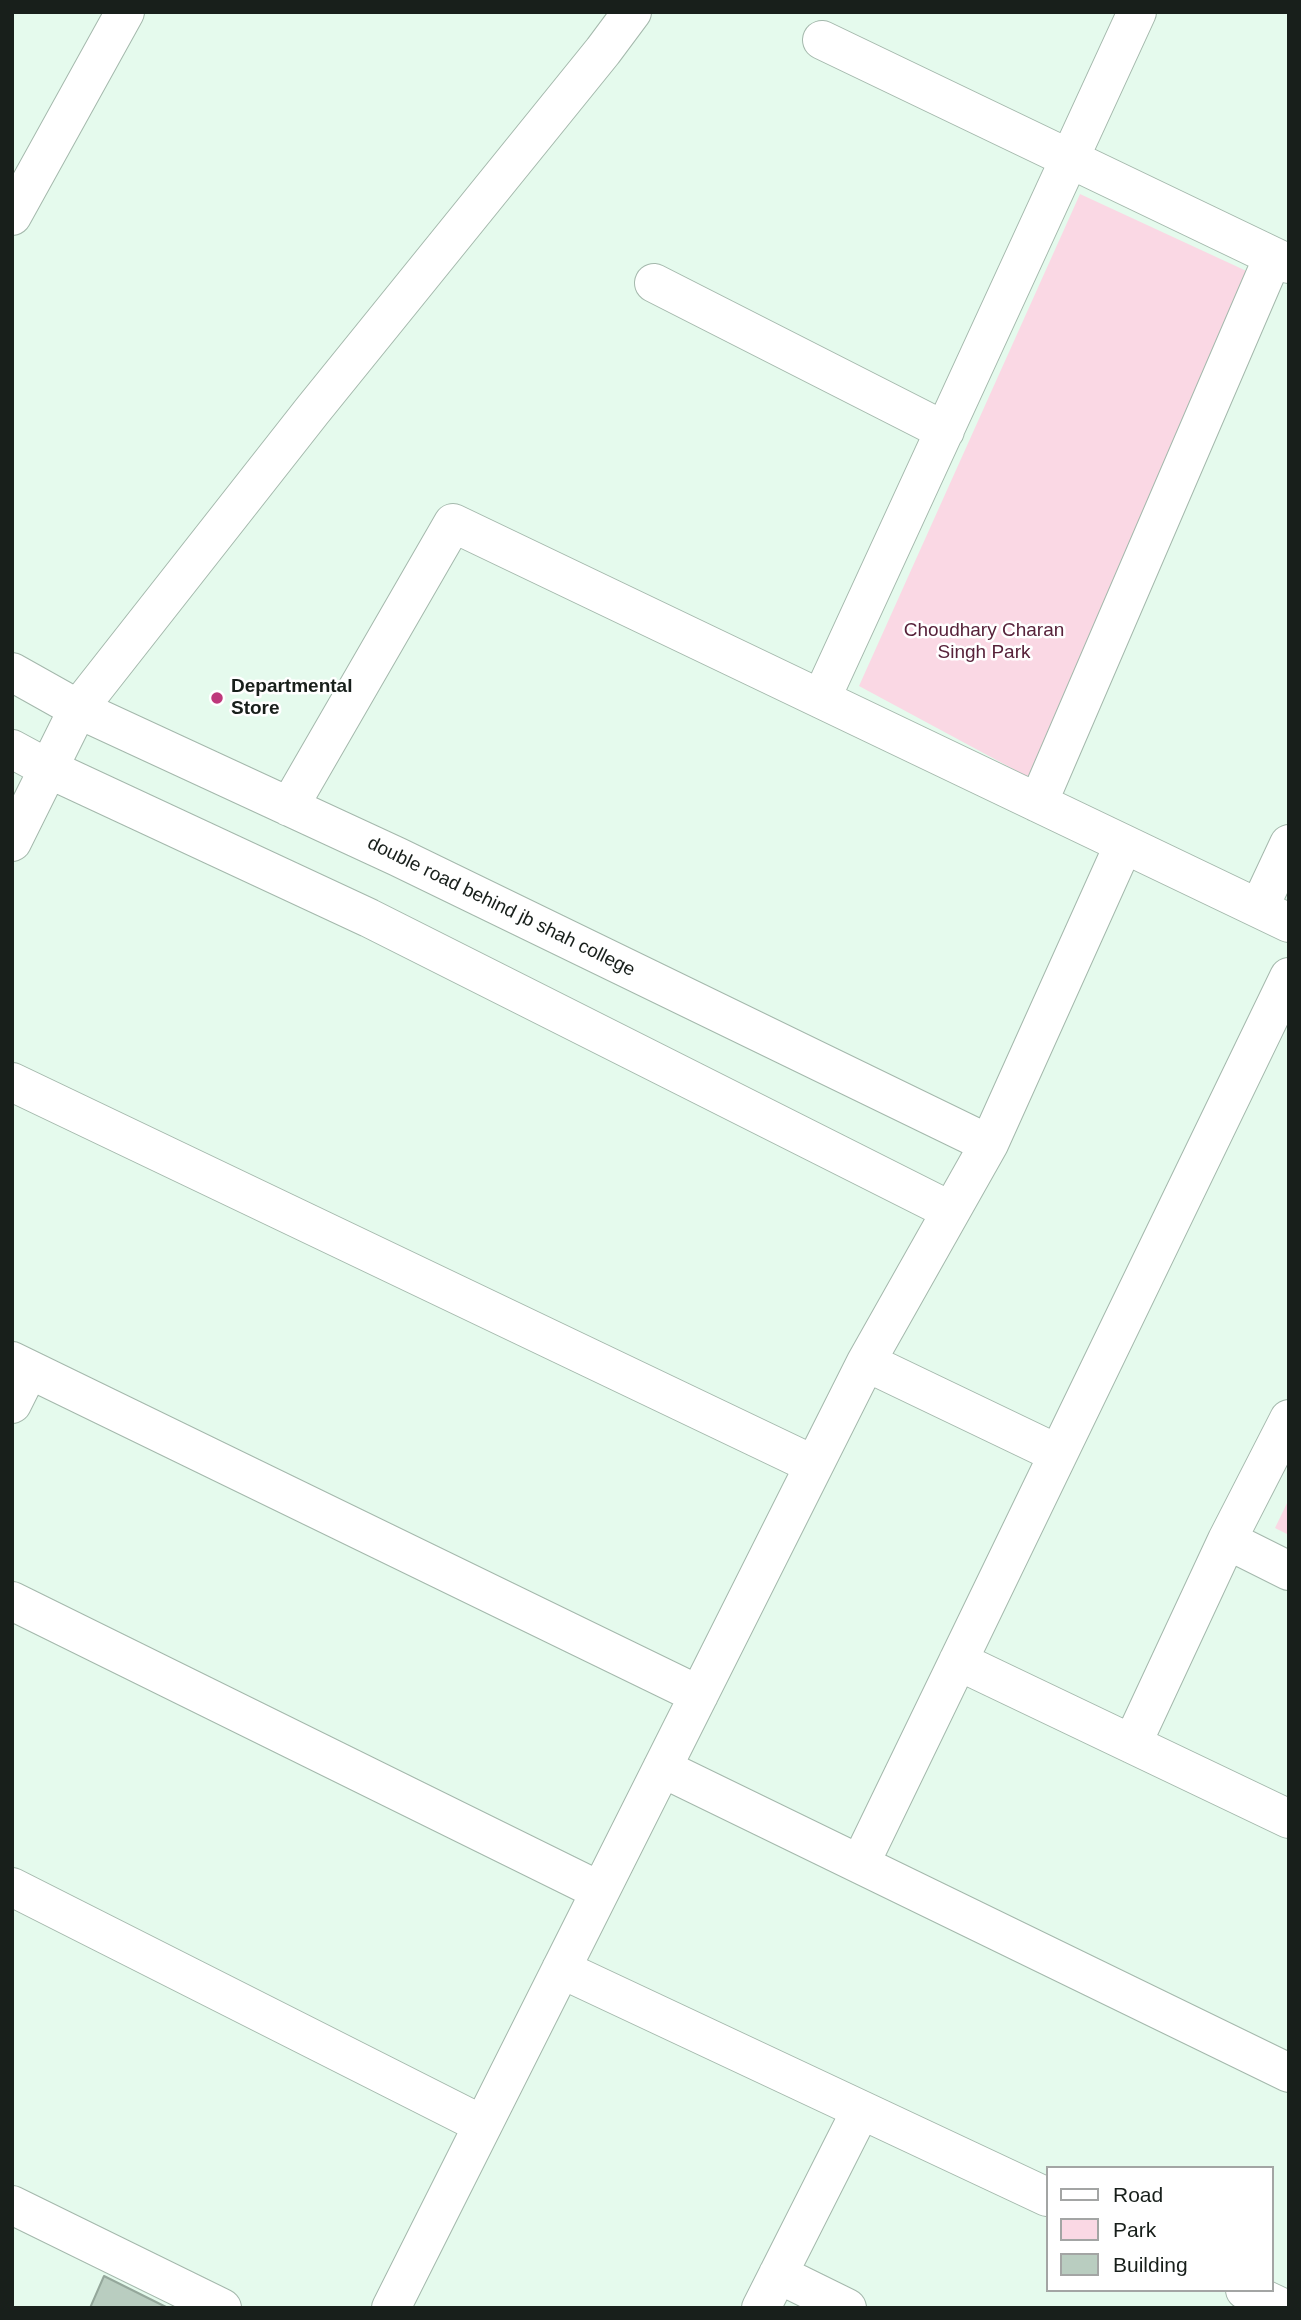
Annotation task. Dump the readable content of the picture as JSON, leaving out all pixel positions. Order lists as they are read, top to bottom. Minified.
{"streets":{"street":["double road behind jb shah college"]},"parks":["Choudhary Charan Singh Park"],"places":["Departmental Store"],"legend":["Road","Park","Building"]}
